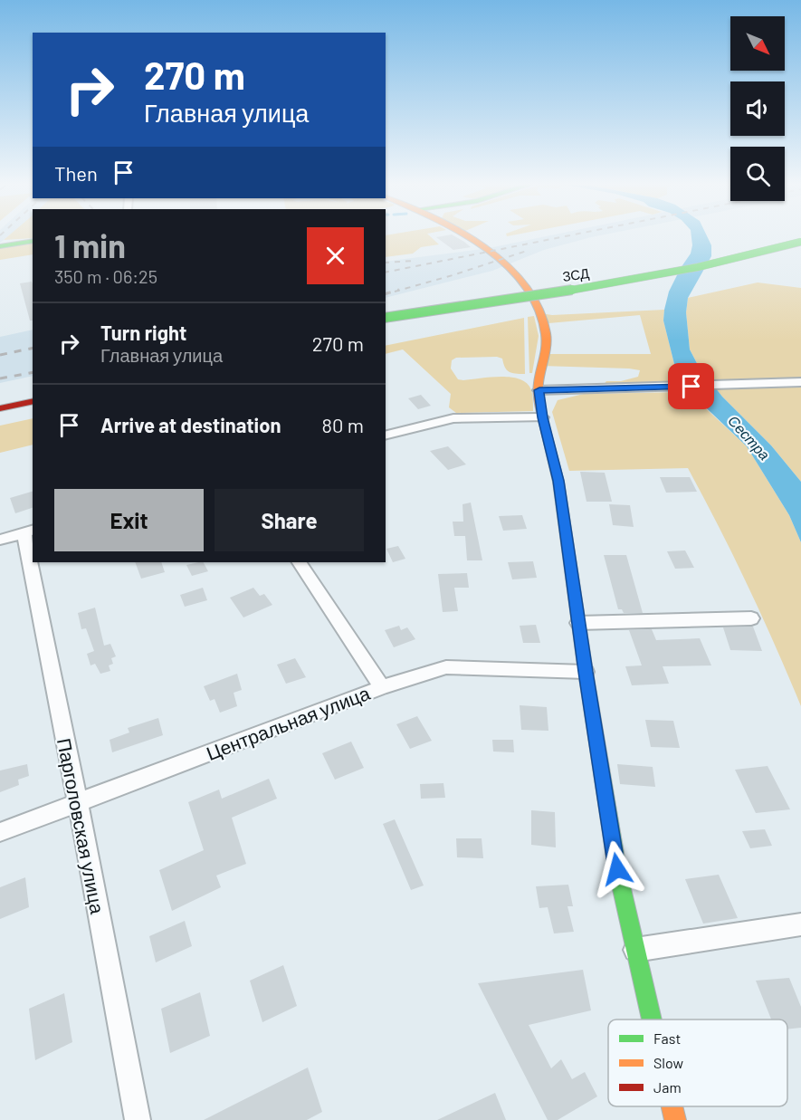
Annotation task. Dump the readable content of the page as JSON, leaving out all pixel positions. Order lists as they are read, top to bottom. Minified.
{"streets":{"main road":["ЗСД"],"street":["Центральная улица","Парголовская улица"]},"crossings":[["Центральная улица","Парголовская улица"]],"water":["Сестра"],"legend":["Fast","Slow","Jam"],"north":"bottom right","page":{"turn":["270 m","Главная улица"],"then":"Then","heading":["1 min","350 m · 06:25"],"list":[{"name":"Turn right","note":"Главная улица","value":"270 m"},{"name":"Arrive at destination","value":"80 m"}],"buttons":["Exit","Share"]}}
